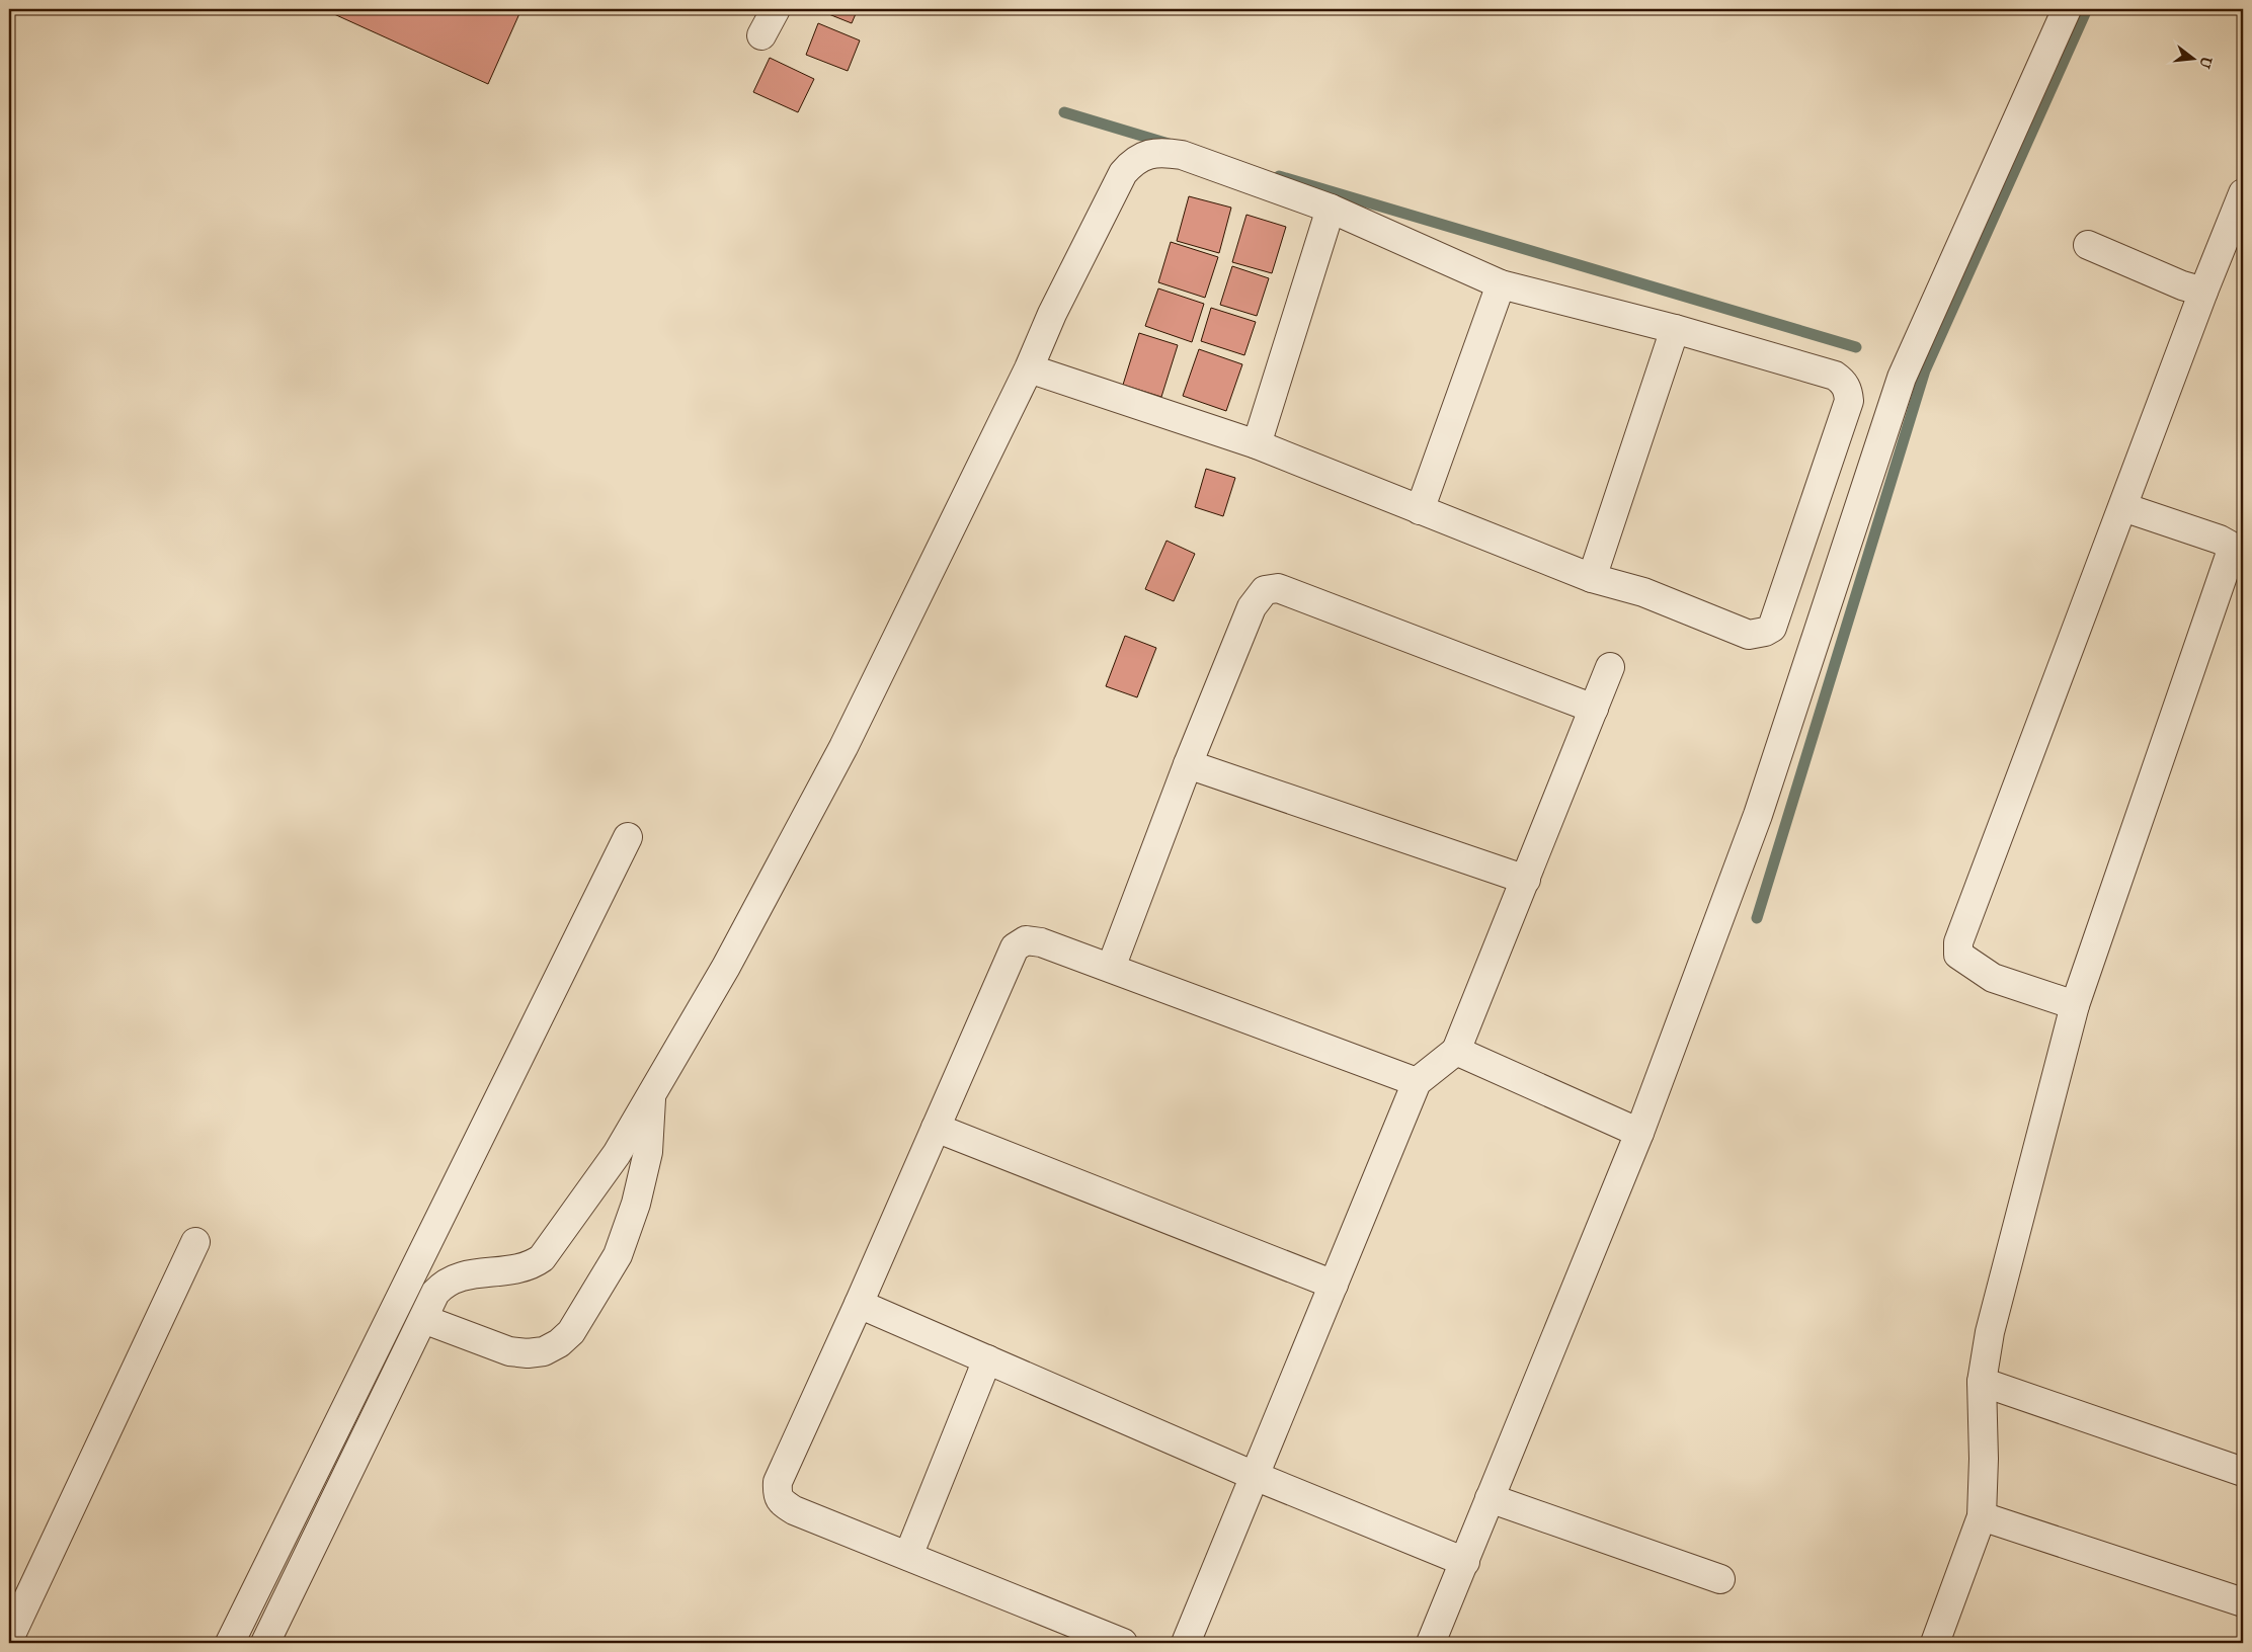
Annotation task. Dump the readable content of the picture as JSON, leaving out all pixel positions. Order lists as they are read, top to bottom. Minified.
{"north":"right"}
